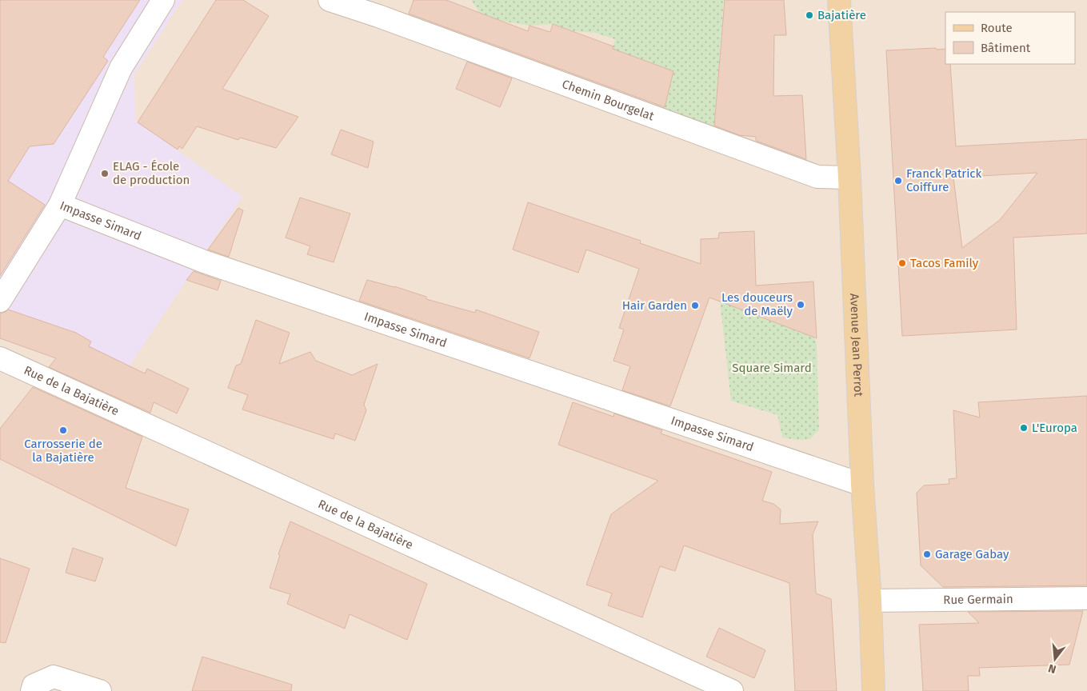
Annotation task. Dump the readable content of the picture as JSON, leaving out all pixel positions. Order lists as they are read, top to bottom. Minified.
{"streets":{"main road":["Avenue Jean Perrot"],"street":["Chemin Bourgelat","Impasse Simard","Rue de la Bajatière","Rue Germain"]},"crossings":[["Chemin Bourgelat","Avenue Jean Perrot"],["Impasse Simard","Avenue Jean Perrot"],["Avenue Jean Perrot","Rue Germain"]],"parks":["Square Simard"],"places":["Bajatière","ELAG - École de production","Franck Patrick Coiffure","Tacos Family","Les douceurs de Maëly","Hair Garden","L'Europa","Carrosserie de la Bajatière","Garage Gabay"],"legend":["Route","Bâtiment"],"north":"bottom"}
